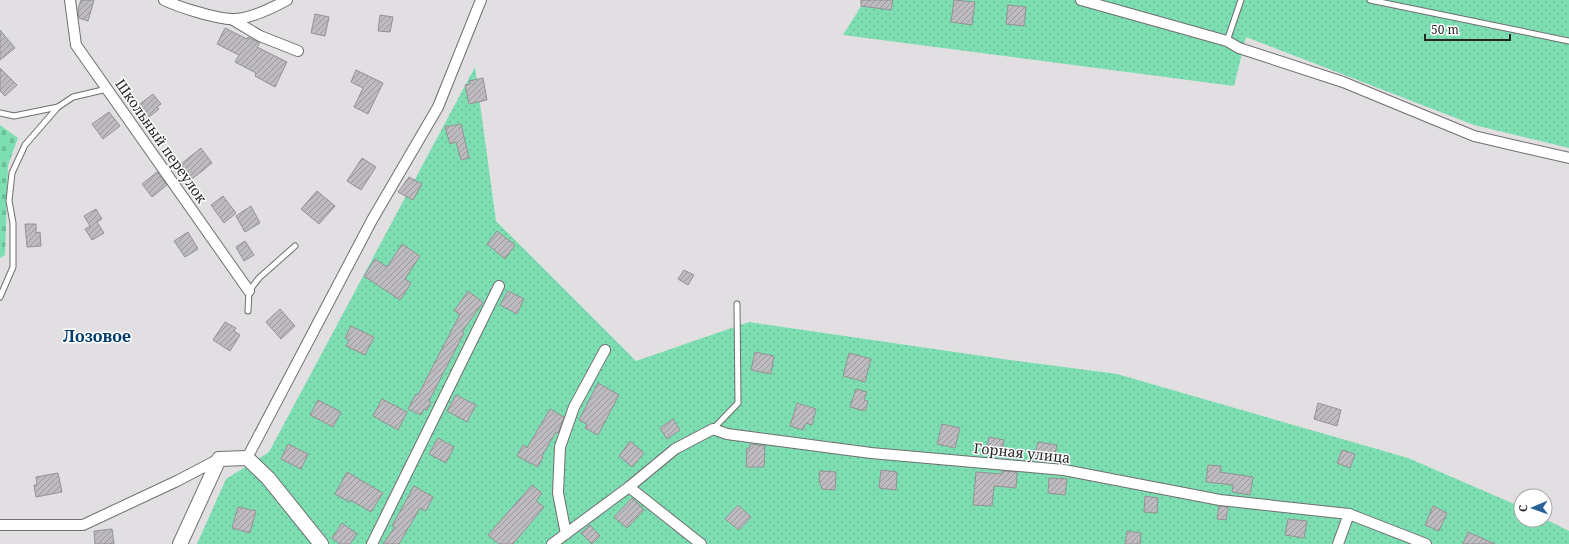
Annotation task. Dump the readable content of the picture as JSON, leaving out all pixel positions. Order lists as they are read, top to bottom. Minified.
{"streets":{"street":["Школьный переулок","Горная улица"]},"districts":["Лозовое"],"scale_bar":"50 m","north":"left"}
